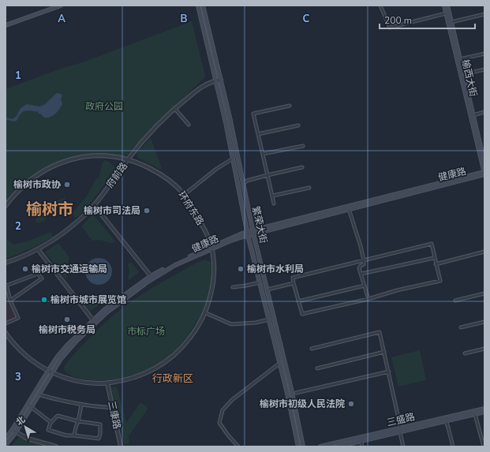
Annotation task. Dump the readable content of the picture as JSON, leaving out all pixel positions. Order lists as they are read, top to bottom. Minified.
{"streets":{"main road":["榆西大街","健康路","繁荣大街","三盛路"],"street":["府前路","环府东路","三康路"]},"crossings":[["榆西大街","健康路"],["健康路","环府东路"],["健康路","繁荣大街"],["府前路","环府东路"],["府前路","繁荣大街"],["环府东路","三康路"]],"districts":["榆树市","行政新区"],"parks":["政府公园","市标广场"],"places":["榆树市政协","榆树市司法局","榆树市交通运输局","榆树市水利局","榆树市城市展览馆","榆树市税务局","榆树市初级人民法院"],"scale_bar":"200 m","north":"top left","grid":{"columns":["A","B","C"],"rows":["1","2","3"]}}
